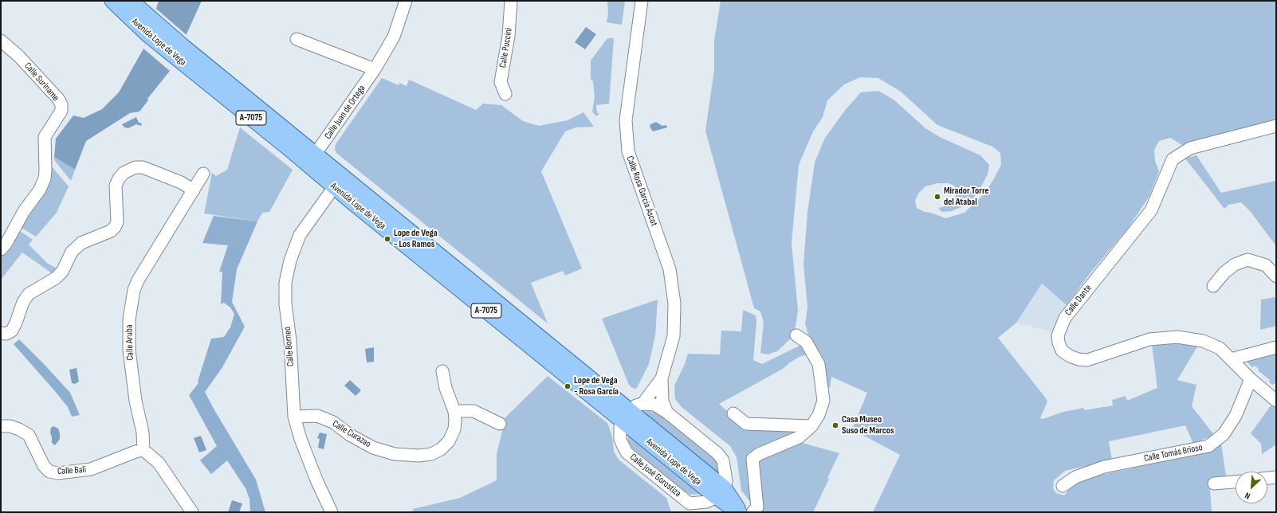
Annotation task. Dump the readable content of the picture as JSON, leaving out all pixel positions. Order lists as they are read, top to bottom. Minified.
{"streets":{"main road":["Avenida Lope de Vega","A-7075"],"street":["Calle Puccini","Calle Suriname","Calle Juan de Ortega","Calle Rosa García Áscot","Calle Dante","Calle Aruba","Calle Borneo","Calle Curazao","Calle Tomás Brioso","Calle Bali","Calle José Gorostiza"]},"crossings":[["Avenida Lope de Vega","Calle Juan de Ortega"],["Avenida Lope de Vega","Calle Rosa García Áscot"],["Avenida Lope de Vega","Calle Borneo"],["Avenida Lope de Vega","Calle José Gorostiza"],["Calle Rosa García Áscot","Calle José Gorostiza"],["Calle Dante","Calle Tomás Brioso"],["Calle Aruba","Calle Bali"],["Calle Borneo","Calle Curazao"]],"places":["Mirador Torre del Atabal","Lope de Vega - Los Ramos","Lope de Vega - Rosa García","Casa Museo Suso de Marcos"],"north":"bottom left"}
